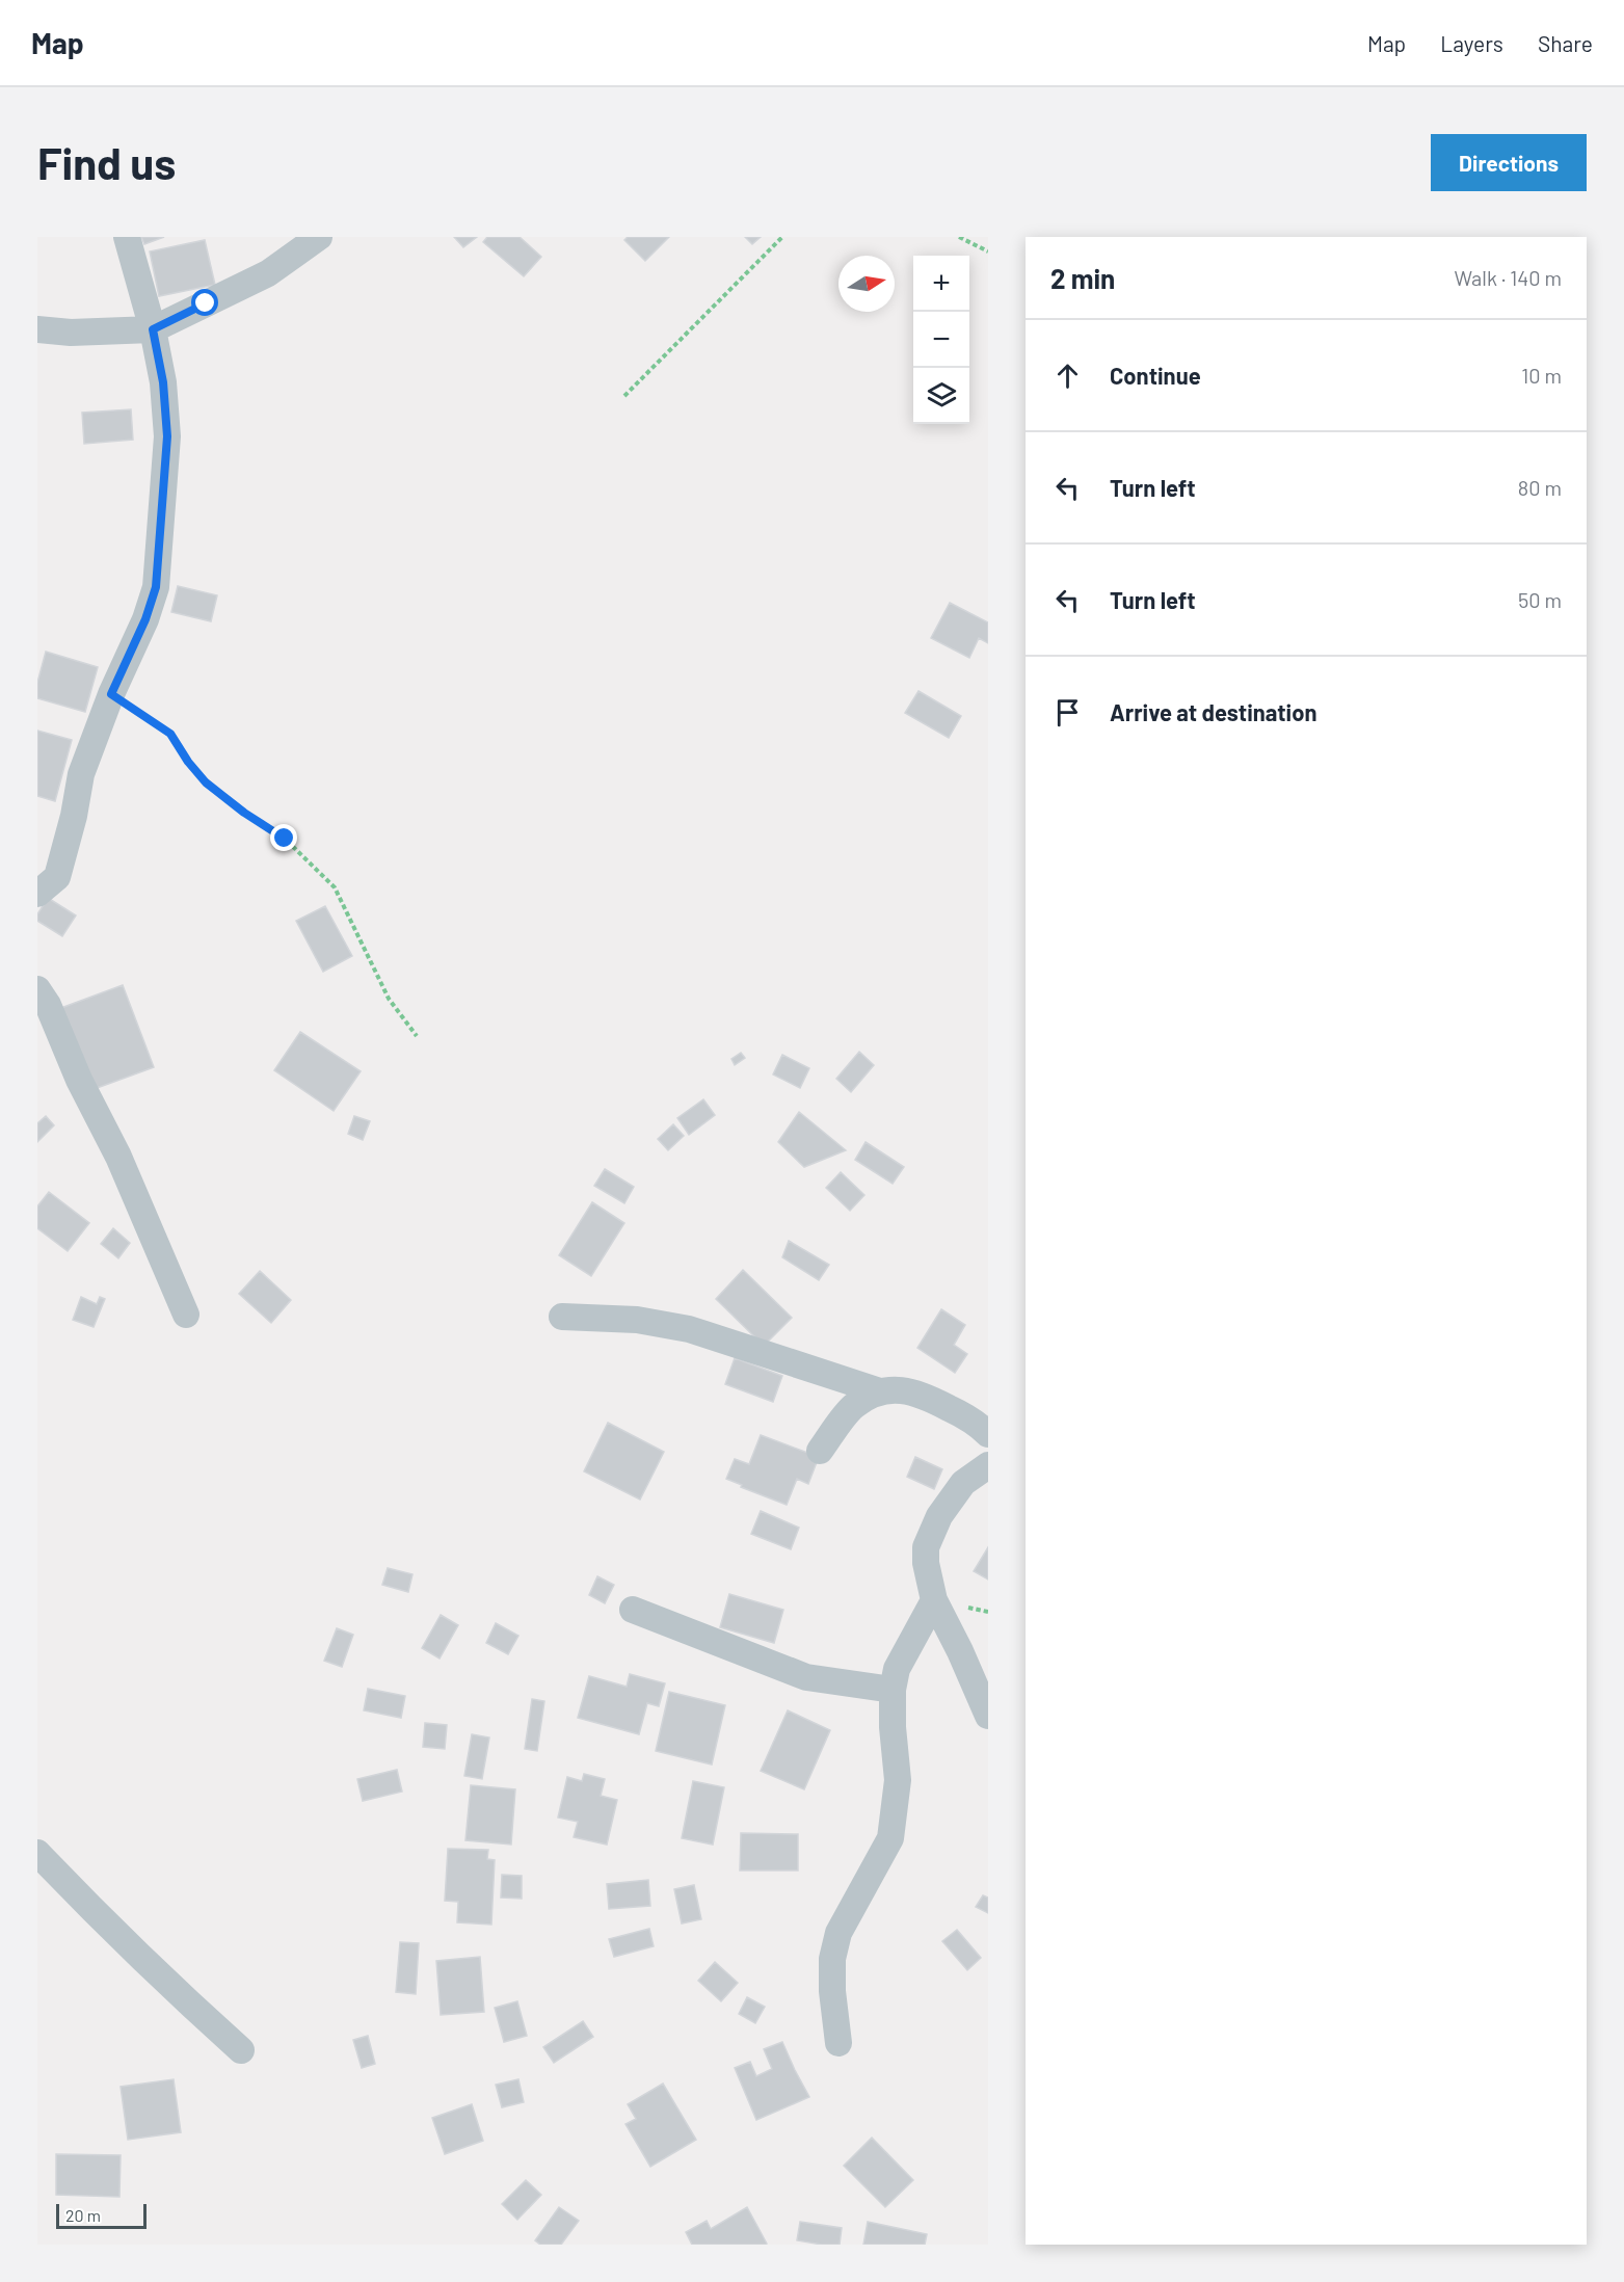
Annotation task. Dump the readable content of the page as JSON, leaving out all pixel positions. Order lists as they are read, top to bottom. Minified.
{"scale_bar":"20 m","north":"right","page":{"header":"Map","nav":["Map","Layers","Share"],"buttons":"Directions","title":"Find us","heading":["2 min","Walk · 140 m"],"map_buttons":["+","−"],"list":[["Continue","10 m"],["Turn left","80 m"],["Turn left","50 m"],"Arrive at destination"],"scale":"20 m"}}
